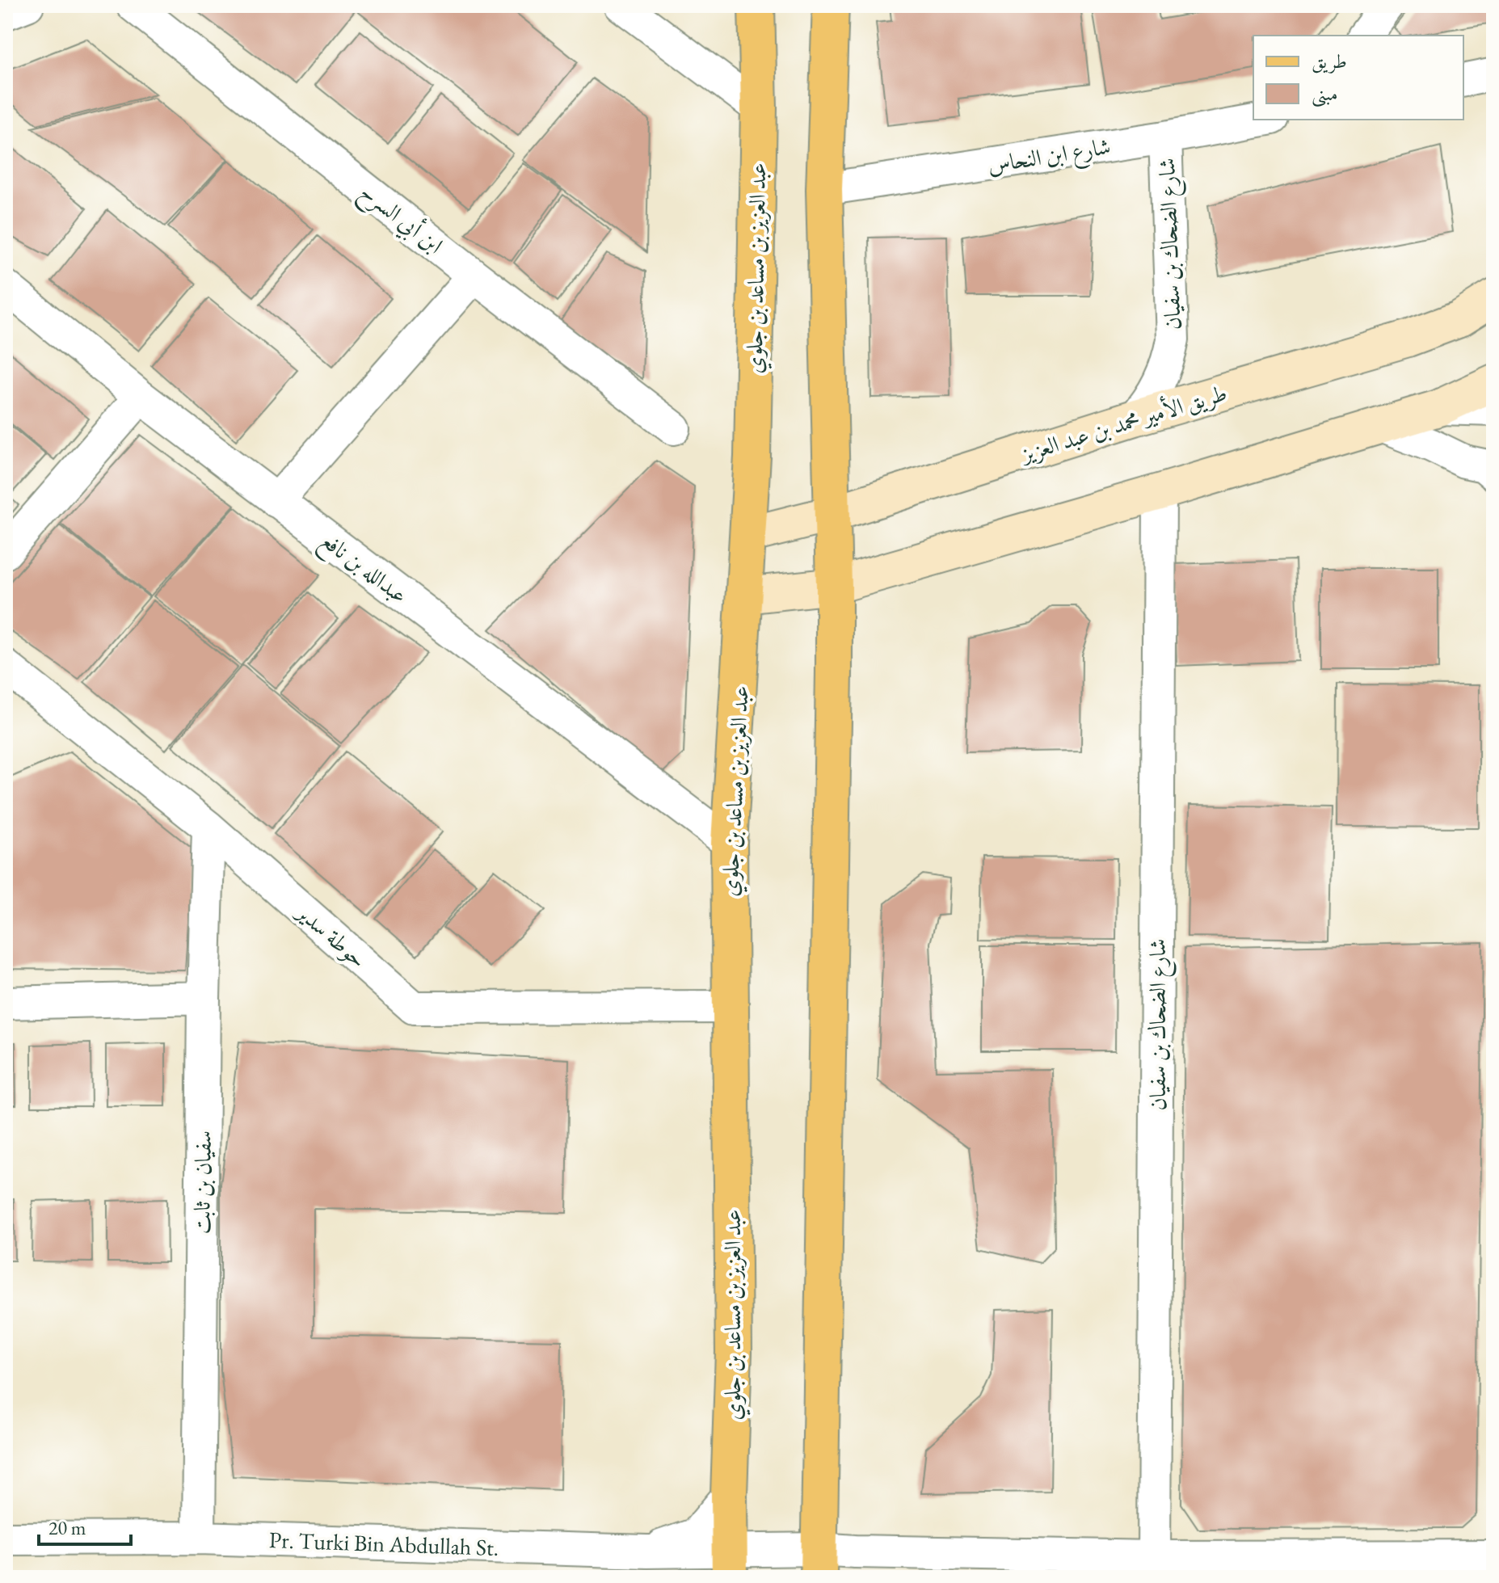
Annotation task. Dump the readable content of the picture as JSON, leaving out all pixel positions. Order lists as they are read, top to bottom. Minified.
{"streets":{"main road":["عبد العزيز بن مساعد بن جلوي","طريق الأمير محمد بن عبد العزيز"],"street":["شارع ابن النحاس","ابن أبي السرح","شارع الضحاك بن سفيان","عبدالله بن نافع","حوطة سدير","سفيان بن ثابت","Pr. Turki Bin Abdullah St."]},"crossings":[["شارع ابن النحاس","شارع الضحاك بن سفيان"],["شارع الضحاك بن سفيان","طريق الأمير محمد بن عبد العزيز"],["شارع الضحاك بن سفيان","Pr. Turki Bin Abdullah St."],["عبد العزيز بن مساعد بن جلوي","طريق الأمير محمد بن عبد العزيز"],["عبد العزيز بن مساعد بن جلوي","عبدالله بن نافع"],["عبد العزيز بن مساعد بن جلوي","حوطة سدير"],["عبد العزيز بن مساعد بن جلوي","Pr. Turki Bin Abdullah St."],["حوطة سدير","سفيان بن ثابت"],["سفيان بن ثابت","Pr. Turki Bin Abdullah St."]],"legend":["طريق","مبنى"],"scale_bar":"20 m"}
